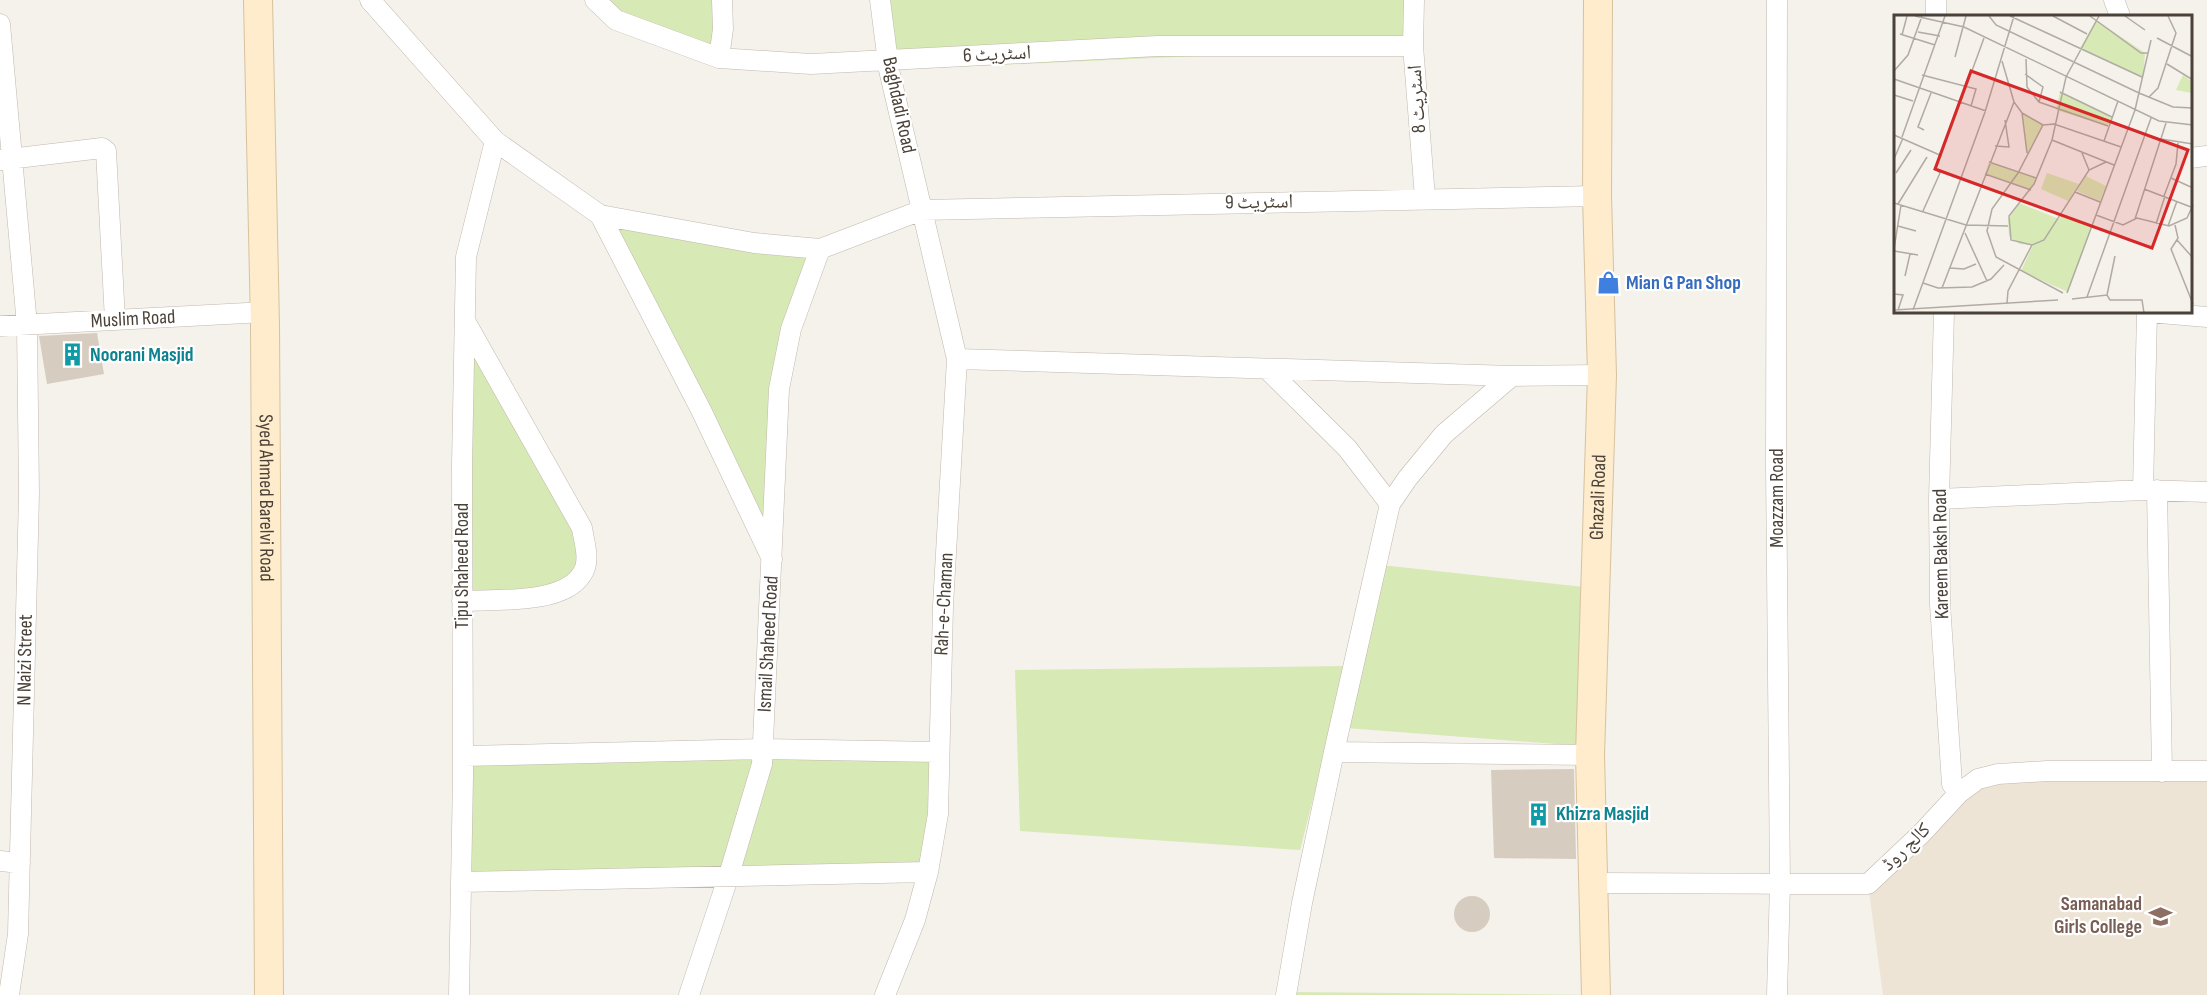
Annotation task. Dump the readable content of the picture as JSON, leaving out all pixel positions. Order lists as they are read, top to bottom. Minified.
{"streets":{"main road":["Syed Ahmed Barelvi Road","Ghazali Road"],"street":["اسٹریٹ 6","اسٹریٹ 8","Baghdadi Road","اسٹریٹ 9","Muslim Road","Moazzam Road","Kareem Baksh Road","Tipu Shaheed Road","Rah-e-Chaman","Ismail Shaheed Road","N Naizi Street","کالج روڈ"]},"crossings":[["اسٹریٹ 6","اسٹریٹ 8"],["اسٹریٹ 6","Baghdadi Road"],["اسٹریٹ 8","اسٹریٹ 9"],["Baghdadi Road","اسٹریٹ 9"],["Baghdadi Road","Rah-e-Chaman"],["اسٹریٹ 9","Ghazali Road"],["اسٹریٹ 9","Rah-e-Chaman"],["Muslim Road","Syed Ahmed Barelvi Road"],["Muslim Road","N Naizi Street"],["Ghazali Road","کالج روڈ"],["Moazzam Road","کالج روڈ"],["Kareem Baksh Road","کالج روڈ"]],"places":{"shop":["Mian G Pan Shop"],"building":["Noorani Masjid","Khizra Masjid"],"school or university":["Samanabad Girls College"]}}
